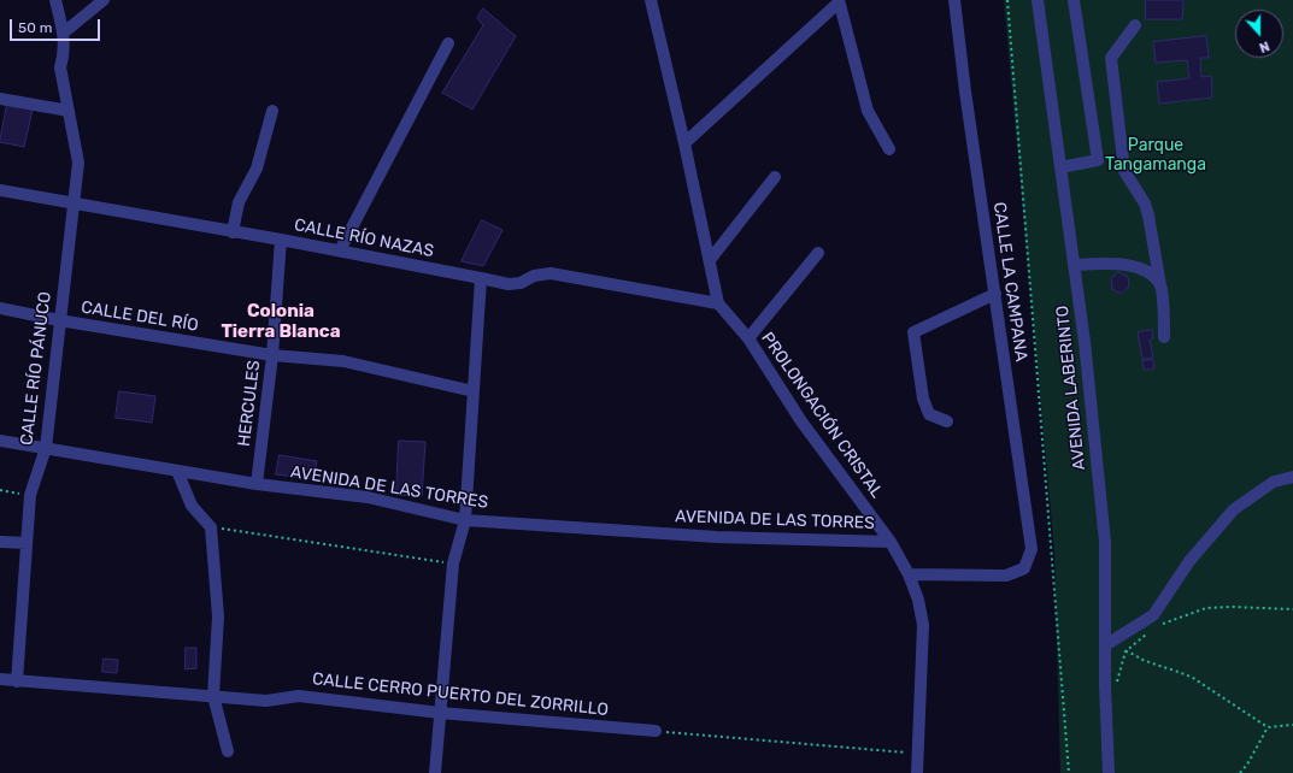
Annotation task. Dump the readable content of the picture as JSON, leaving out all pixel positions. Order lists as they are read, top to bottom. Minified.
{"streets":{"street":["CALLE RÍO NAZAS","CALLE LA CAMPANA","CALLE DEL RÍO","CALLE RÍO PÁNUCO","AVENIDA LABERINTO","HERCULES","PROLONGACIÓN CRISTAL","AVENIDA DE LAS TORRES","CALLE CERRO PUERTO DEL ZORRILLO"]},"crossings":[["CALLE RÍO NAZAS","CALLE RÍO PÁNUCO"],["CALLE RÍO NAZAS","HERCULES"],["CALLE RÍO NAZAS","PROLONGACIÓN CRISTAL"],["CALLE LA CAMPANA","PROLONGACIÓN CRISTAL"],["CALLE DEL RÍO","CALLE RÍO PÁNUCO"],["CALLE DEL RÍO","HERCULES"],["CALLE RÍO PÁNUCO","AVENIDA DE LAS TORRES"],["CALLE RÍO PÁNUCO","CALLE CERRO PUERTO DEL ZORRILLO"],["HERCULES","AVENIDA DE LAS TORRES"],["PROLONGACIÓN CRISTAL","AVENIDA DE LAS TORRES"]],"districts":["Colonia Tierra Blanca"],"parks":["Parque Tangamanga"],"scale_bar":"50 m","north":"bottom"}
